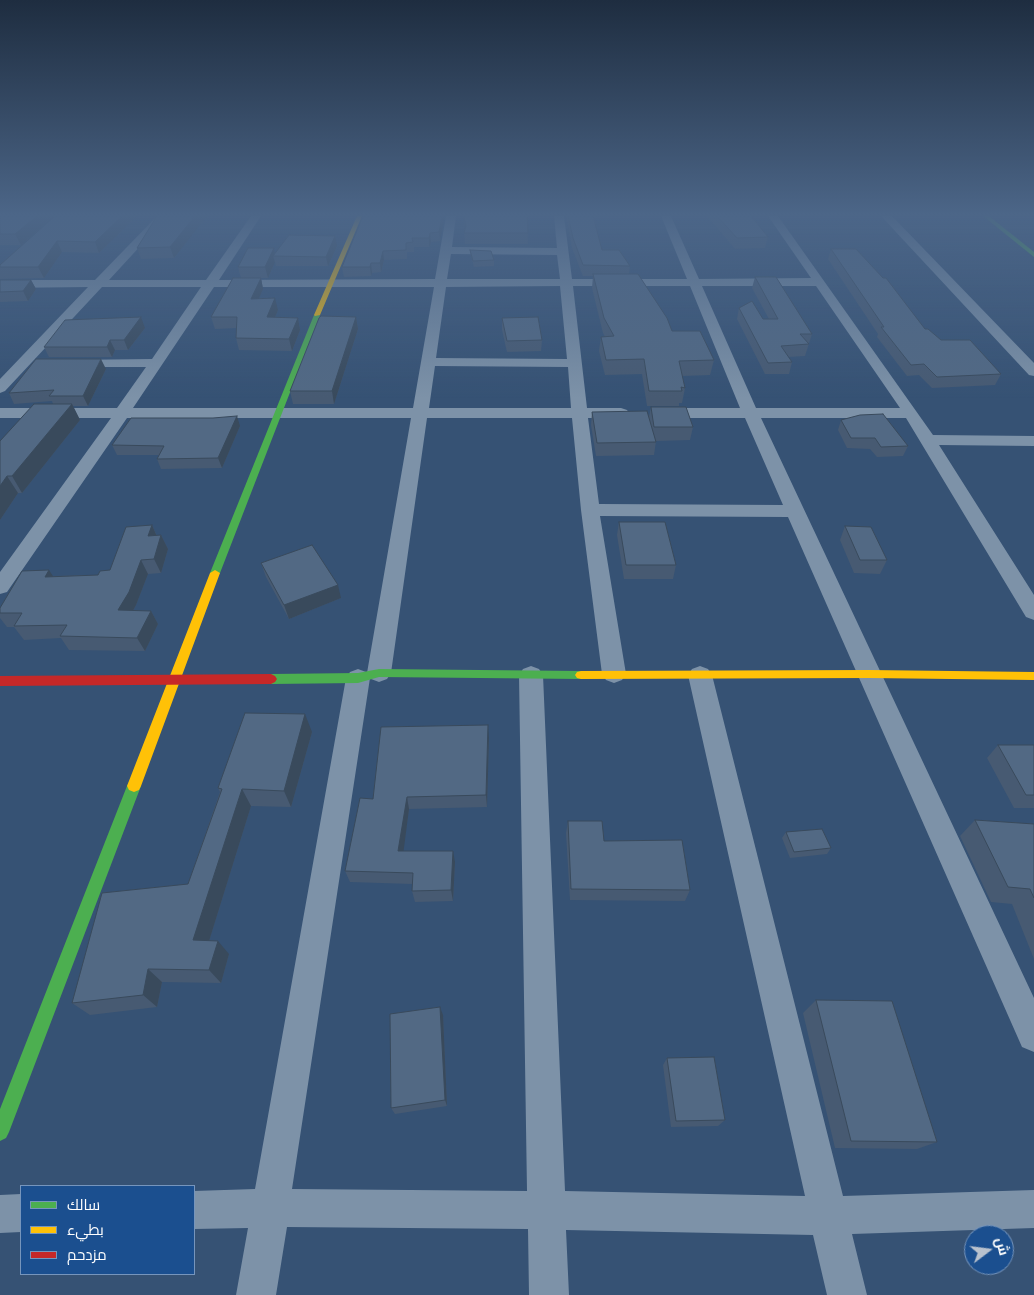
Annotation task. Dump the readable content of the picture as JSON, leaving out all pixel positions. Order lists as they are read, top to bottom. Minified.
{"legend":["سالك","بطيء","مزدحم"],"north":"right"}
